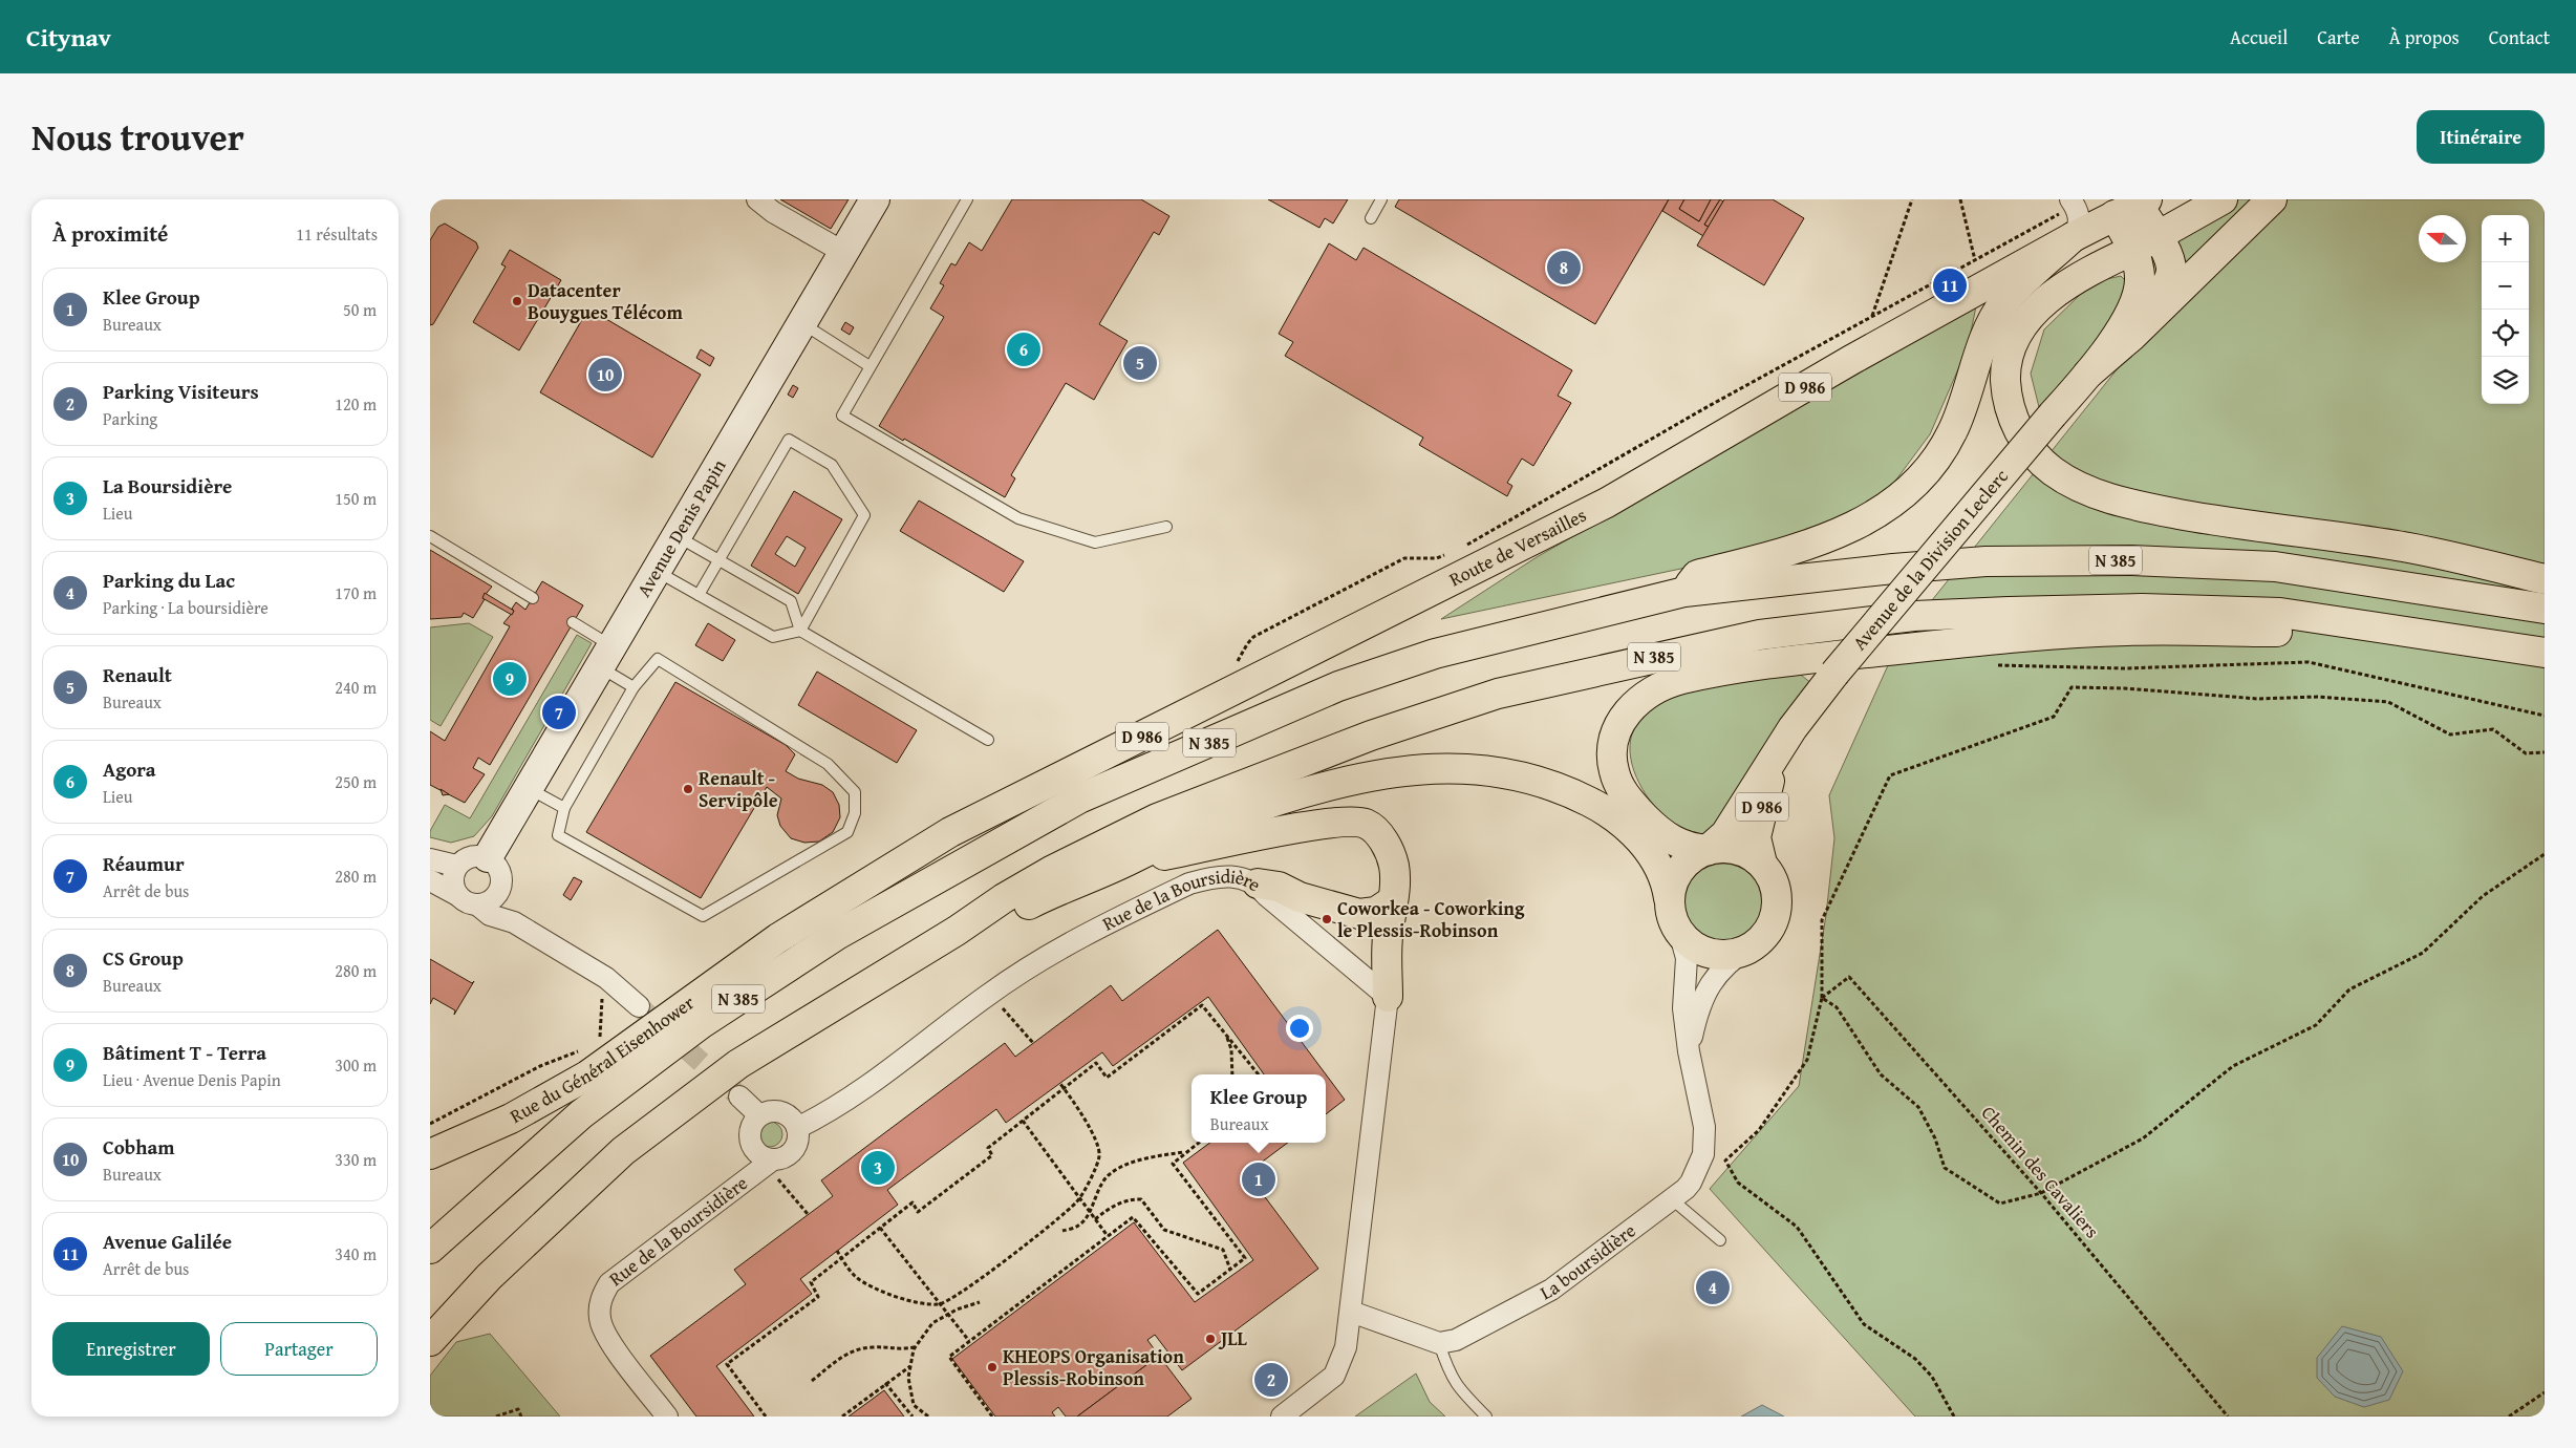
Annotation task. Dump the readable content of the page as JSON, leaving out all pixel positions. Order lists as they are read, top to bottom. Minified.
{"streets":{"main road":["D 986","Avenue Denis Papin","Route de Versailles","Avenue de la Division Leclerc","N 385","Rue du Général Eisenhower"],"street":["Rue de la Boursidière","La boursidière"],"path":["Chemin des Cavaliers"]},"crossings":[["D 986","Route de Versailles"],["D 986","Avenue de la Division Leclerc"],["Route de Versailles","Rue du Général Eisenhower"],["Avenue de la Division Leclerc","La boursidière"]],"places":["Datacenter Bouygues Télécom","Renault - Servipôle","Coworkea - Coworking le Plessis-Robinson","JLL","KHEOPS Organisation Plessis-Robinson"],"north":"left","page":{"header":"Citynav","nav":["Accueil","Carte","À propos","Contact"],"title":"Nous trouver","buttons":["Itinéraire",["Enregistrer","Partager"]],"heading":["À proximité","11 résultats"],"map_buttons":["+","−"],"pins":["8","11","6","5","10","9","7","3","1","4","2"],"list":[{"mark":"1","name":"Klee Group","note":"Bureaux","value":"50 m"},{"mark":"2","name":"Parking Visiteurs","note":"Parking","value":"120 m"},{"mark":"3","name":"La Boursidière","note":"Lieu","value":"150 m"},{"mark":"4","name":"Parking du Lac","note":"Parking · La boursidière","value":"170 m"},{"mark":"5","name":"Renault","note":"Bureaux","value":"240 m"},{"mark":"6","name":"Agora","note":"Lieu","value":"250 m"},{"mark":"7","name":"Réaumur","note":"Arrêt de bus","value":"280 m"},{"mark":"8","name":"CS Group","note":"Bureaux","value":"280 m"},{"mark":"9","name":"Bâtiment T - Terra","note":"Lieu · Avenue Denis Papin","value":"300 m"},{"mark":"10","name":"Cobham","note":"Bureaux","value":"330 m"},{"mark":"11","name":"Avenue Galilée","note":"Arrêt de bus","value":"340 m"}],"popup":["Klee Group","Bureaux"]}}
